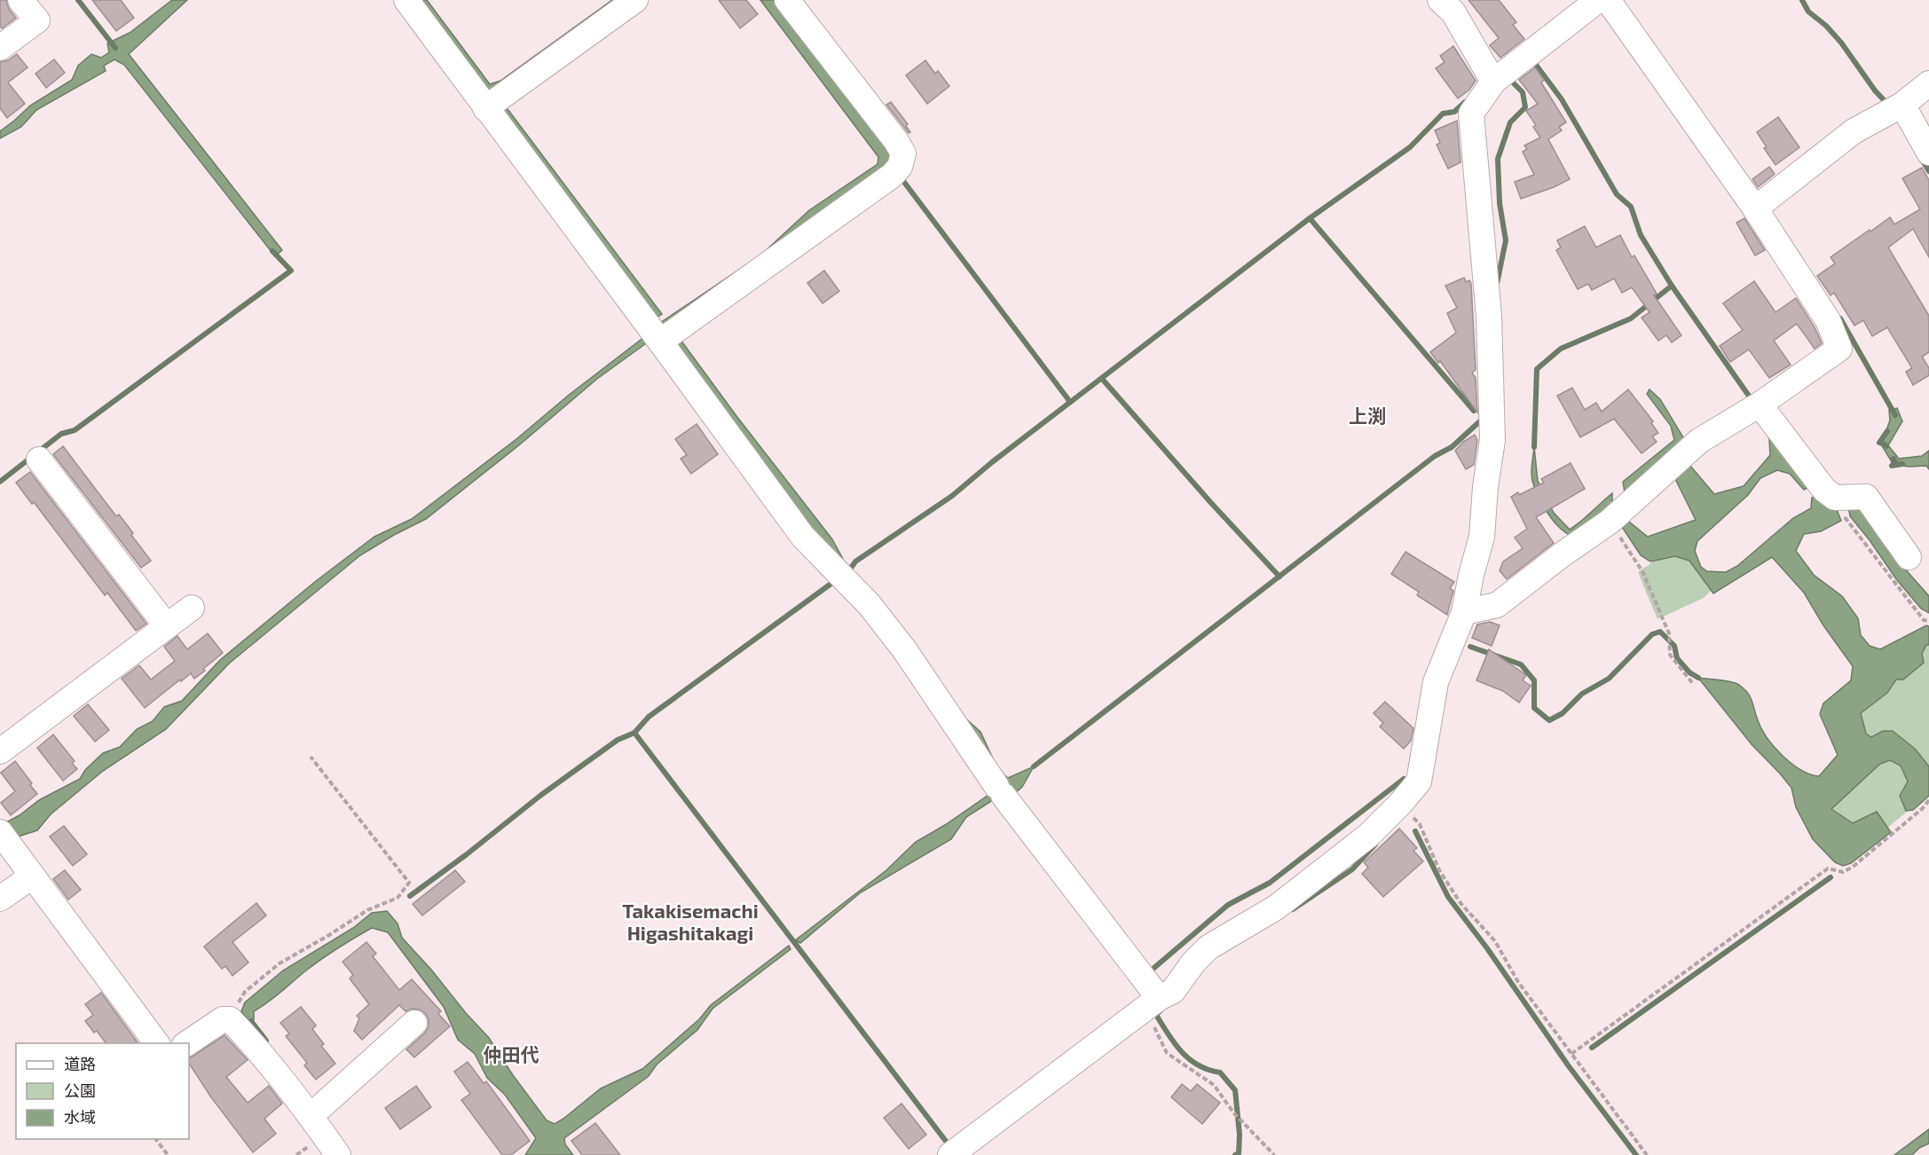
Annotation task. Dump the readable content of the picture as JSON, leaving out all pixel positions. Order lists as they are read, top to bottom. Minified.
{"districts":["上渕","Takakisemachi Higashitakagi","仲田代"],"legend":["道路","公園","水域"]}
